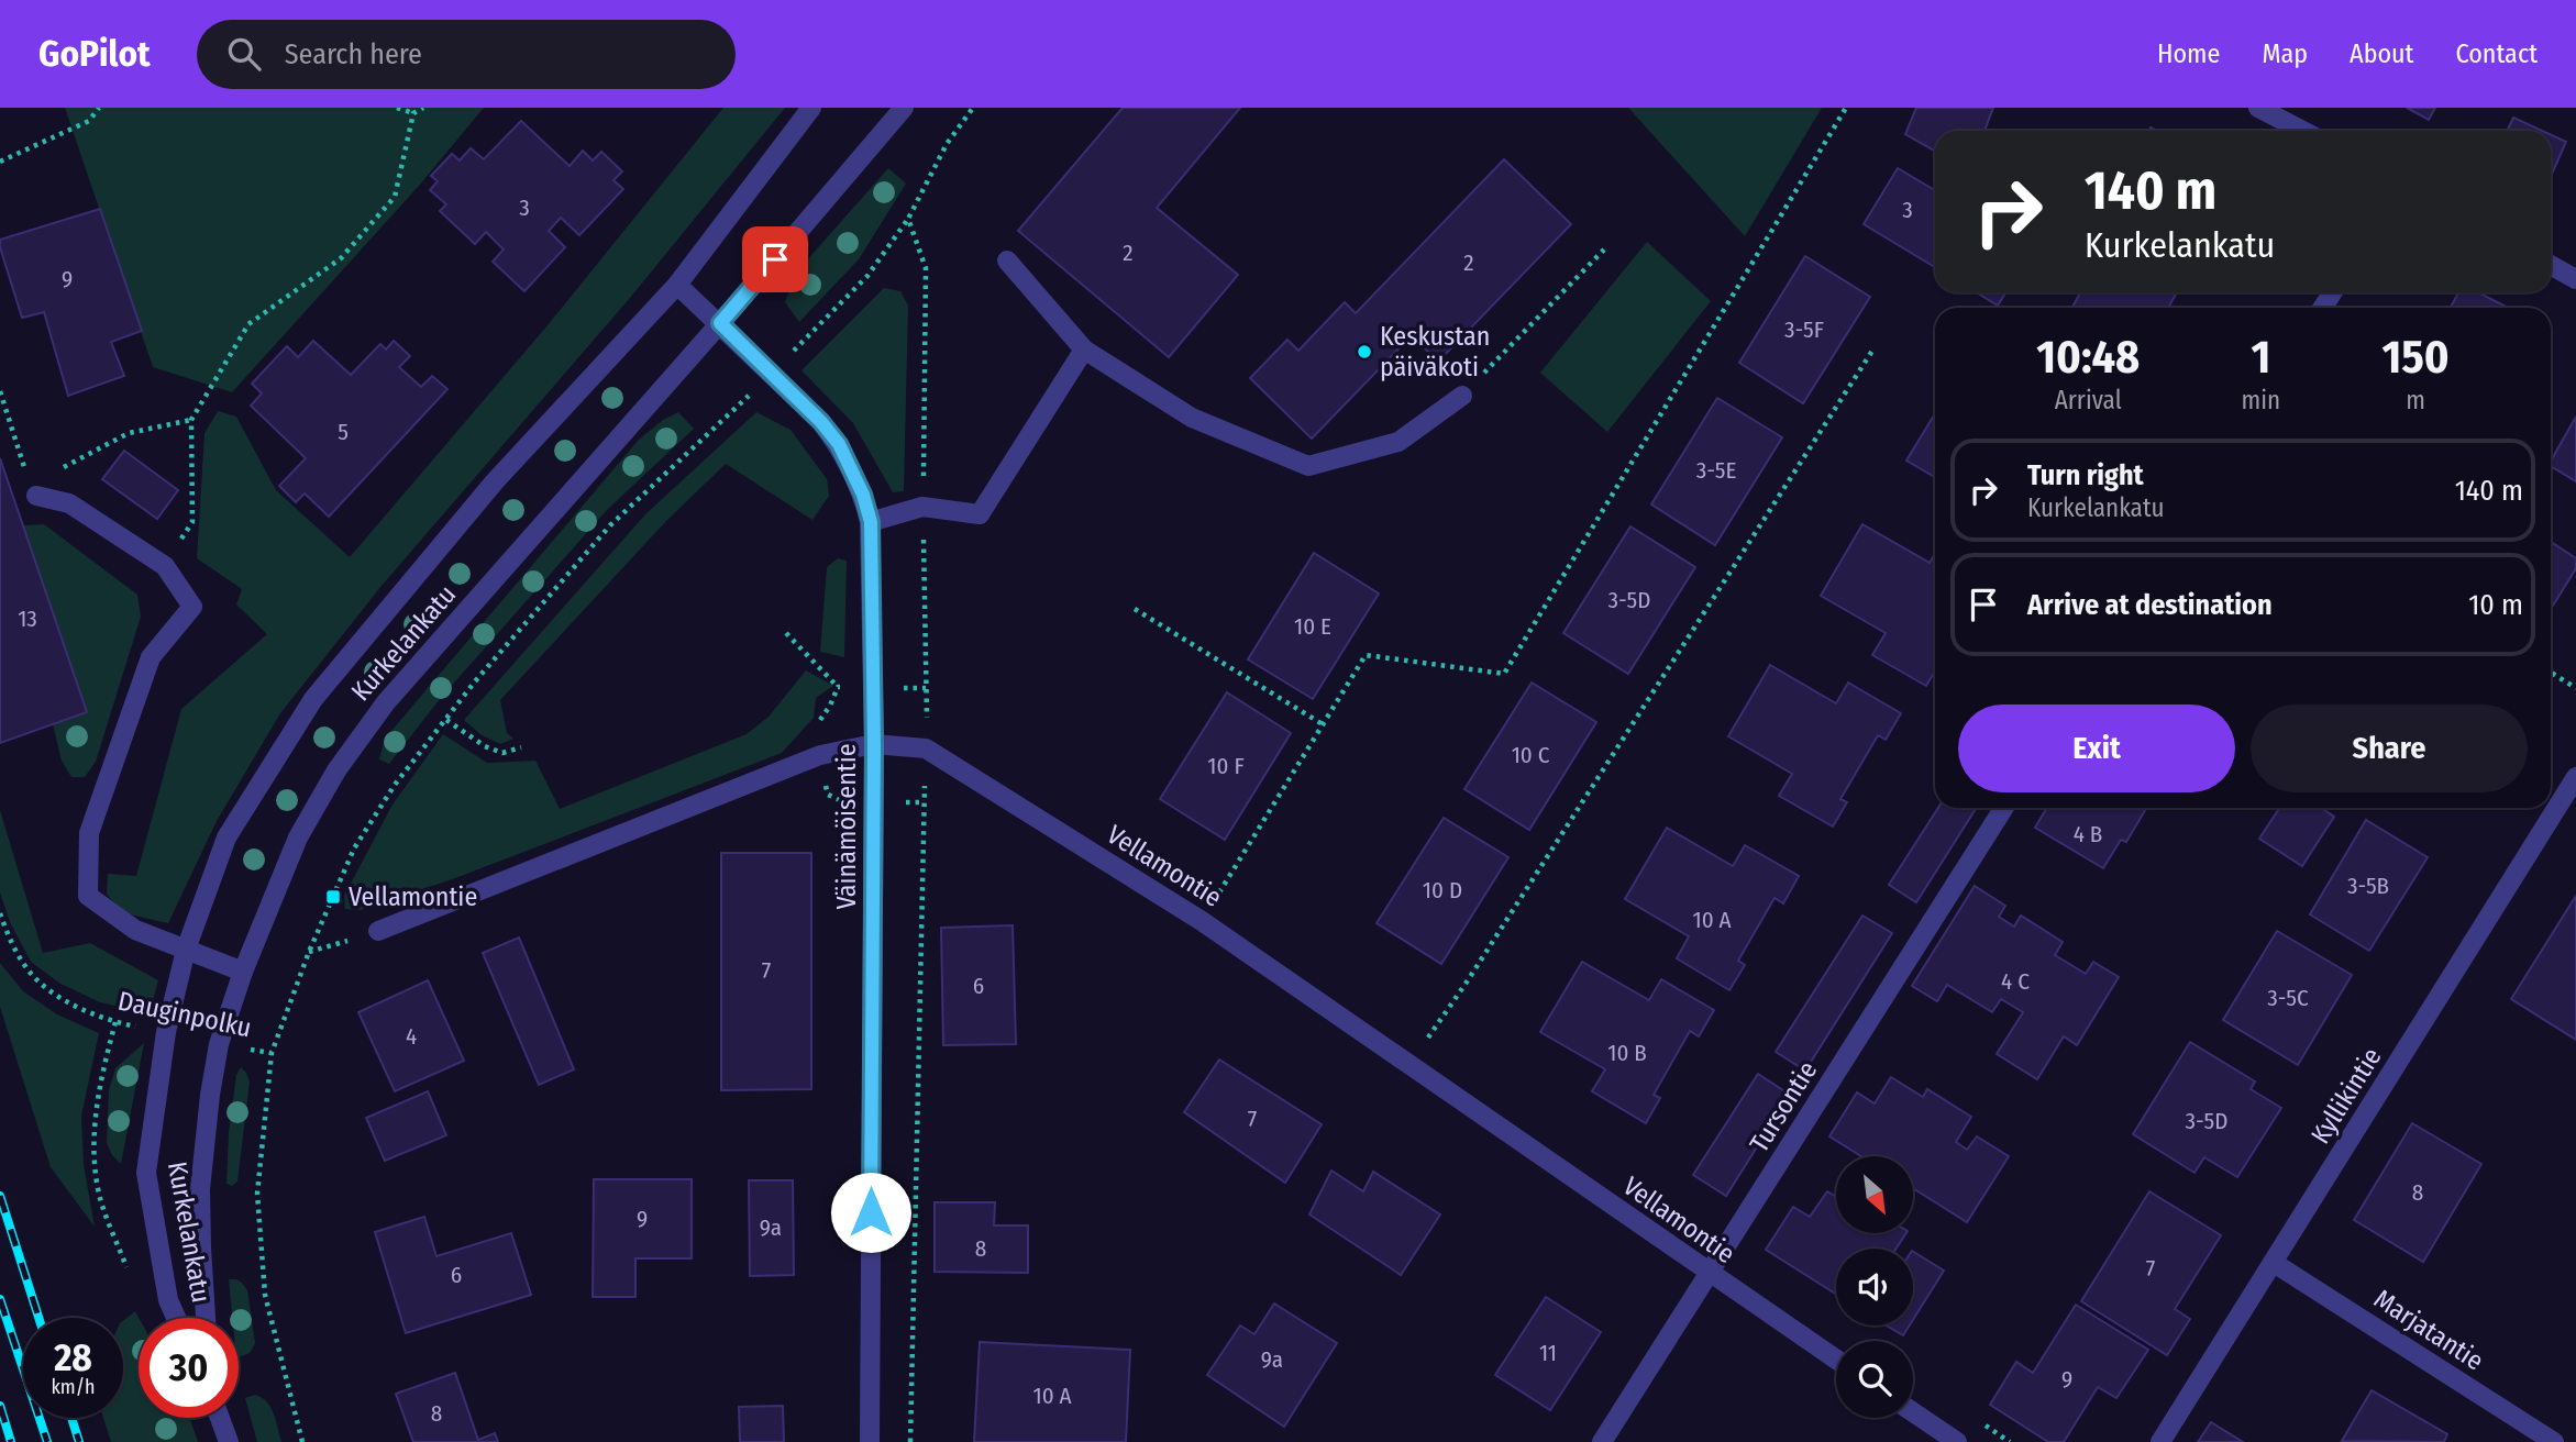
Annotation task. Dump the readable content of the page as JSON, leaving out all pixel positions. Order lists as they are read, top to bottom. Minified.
{"streets":{"street":["Kurkelankatu","Väinämöisentie","Vellamontie","Kyllikintie","Tursontie","Marjatantie"],"path":["Dauginpolku"]},"crossings":[["Kurkelankatu","Väinämöisentie"],["Kurkelankatu","Dauginpolku"],["Väinämöisentie","Vellamontie"],["Vellamontie","Tursontie"],["Kyllikintie","Marjatantie"]],"places":{"other":["Keskustan päiväkoti"],"transit":["Vellamontie"]},"house_numbers":["3","3","2","2","9","3-5F","5","3-5E","3-5D","13","10 E","10 C","10 F","4 B","3-5B","10 D","10 A","7","4 C","6","3-5C","4","10 B","7","3-5D","8","9","9a","8","7","6","11","9a","9","10 A","8"],"north":"bottom right","page":{"header":"GoPilot","search":"Search here","nav":["Home","Map","About","Contact"],"turn":["140 m","Kurkelankatu"],"eta":["10:48","Arrival","1","min","150","m"],"list":[{"name":"Turn right","note":"Kurkelankatu","value":"140 m"},{"name":"Arrive at destination","value":"10 m"}],"buttons":["Exit","Share"],"speed":"28 km/h","limit":"30"}}
